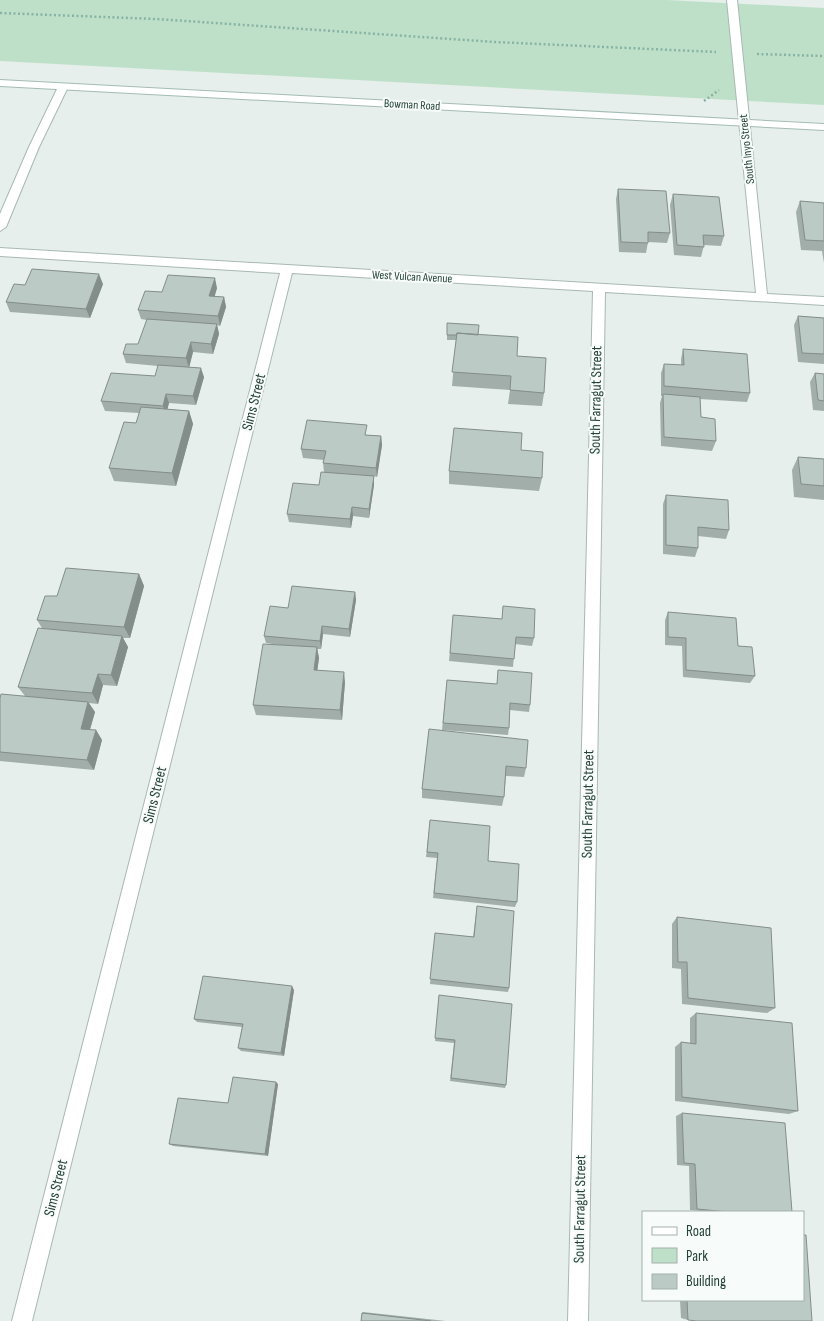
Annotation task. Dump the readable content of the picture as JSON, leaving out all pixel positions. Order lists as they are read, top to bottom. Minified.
{"streets":{"street":["Bowman Road","South Inyo Street","West Vulcan Avenue","South Farragut Street","Sims Street"]},"crossings":[["Bowman Road","South Inyo Street"],["South Inyo Street","West Vulcan Avenue"],["West Vulcan Avenue","South Farragut Street"],["West Vulcan Avenue","Sims Street"]],"legend":["Road","Park","Building"]}
